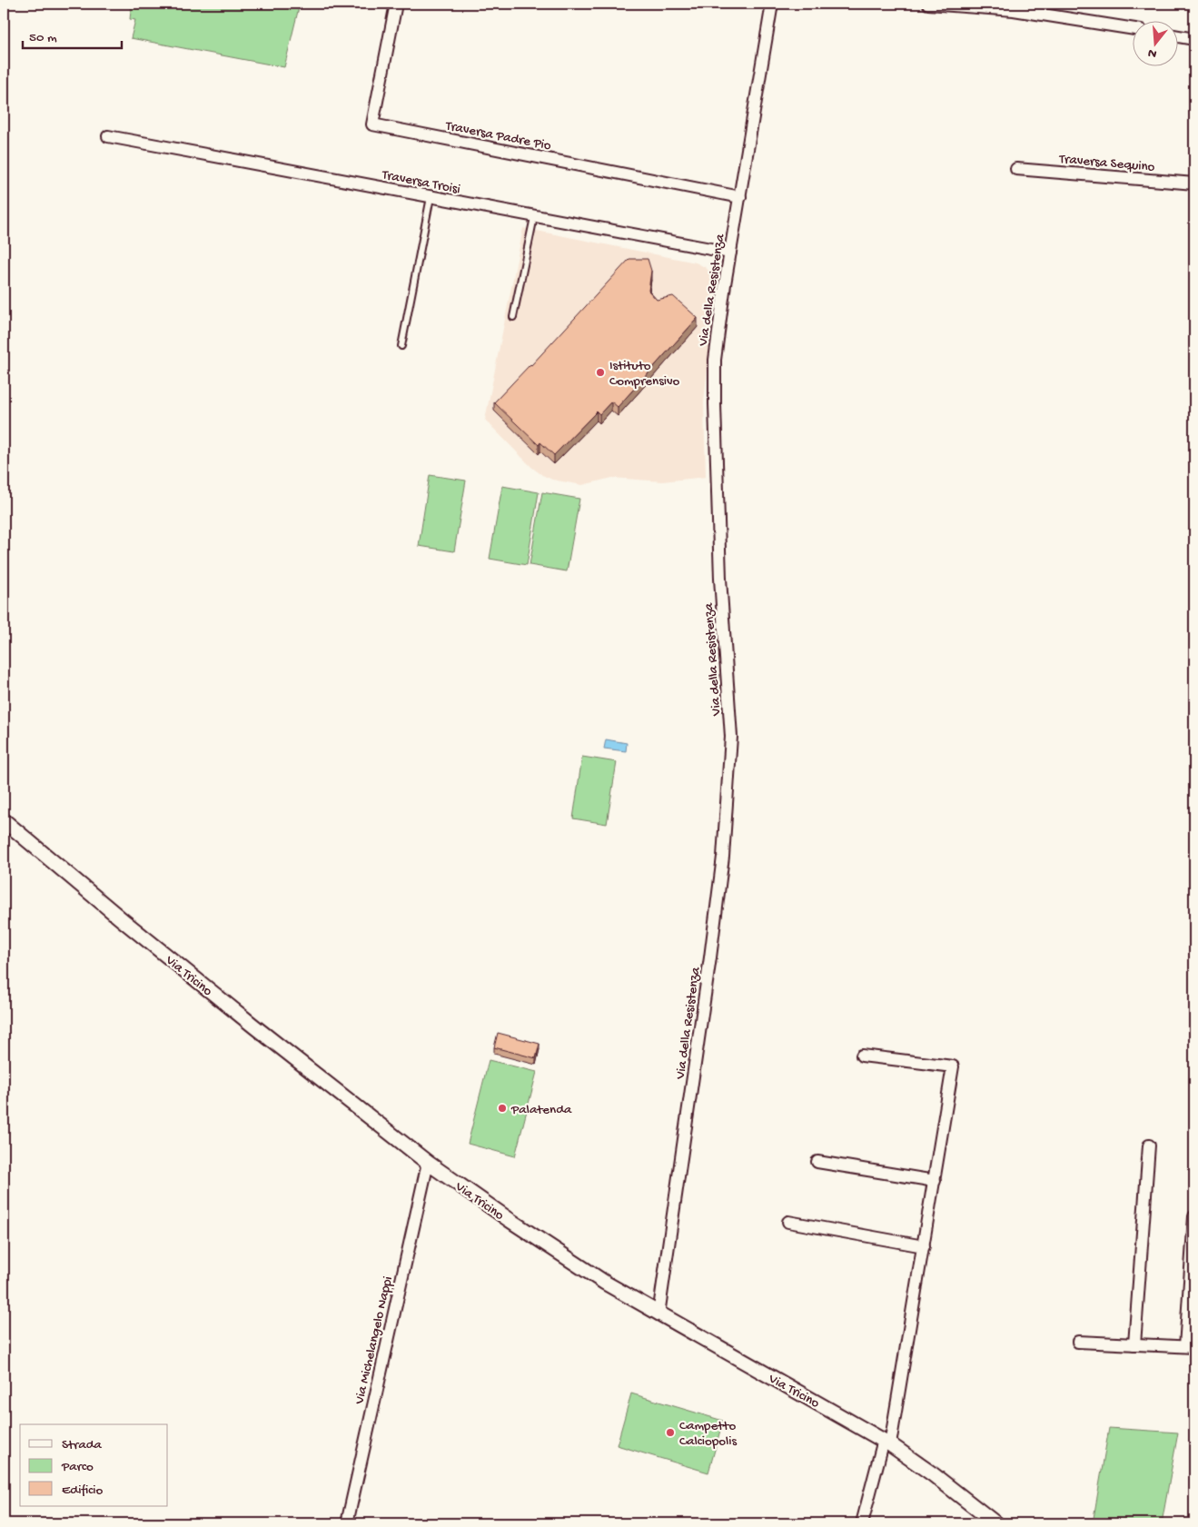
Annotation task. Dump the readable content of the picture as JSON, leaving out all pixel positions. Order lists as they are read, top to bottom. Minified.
{"streets":{"street":["Traversa Padre Pio","Traversa Sequino","Traversa Troisi","Via della Resistenza","Via Tricino","Via Michelangelo Nappi"]},"crossings":[["Traversa Padre Pio","Via della Resistenza"],["Traversa Troisi","Via della Resistenza"],["Via della Resistenza","Via Tricino"],["Via Tricino","Via Michelangelo Nappi"]],"places":["Istituto Comprensivo","Palatenda","Campetto Calciopolis"],"legend":["Strada","Parco","Edificio"],"scale_bar":"50 m","north":"bottom"}
